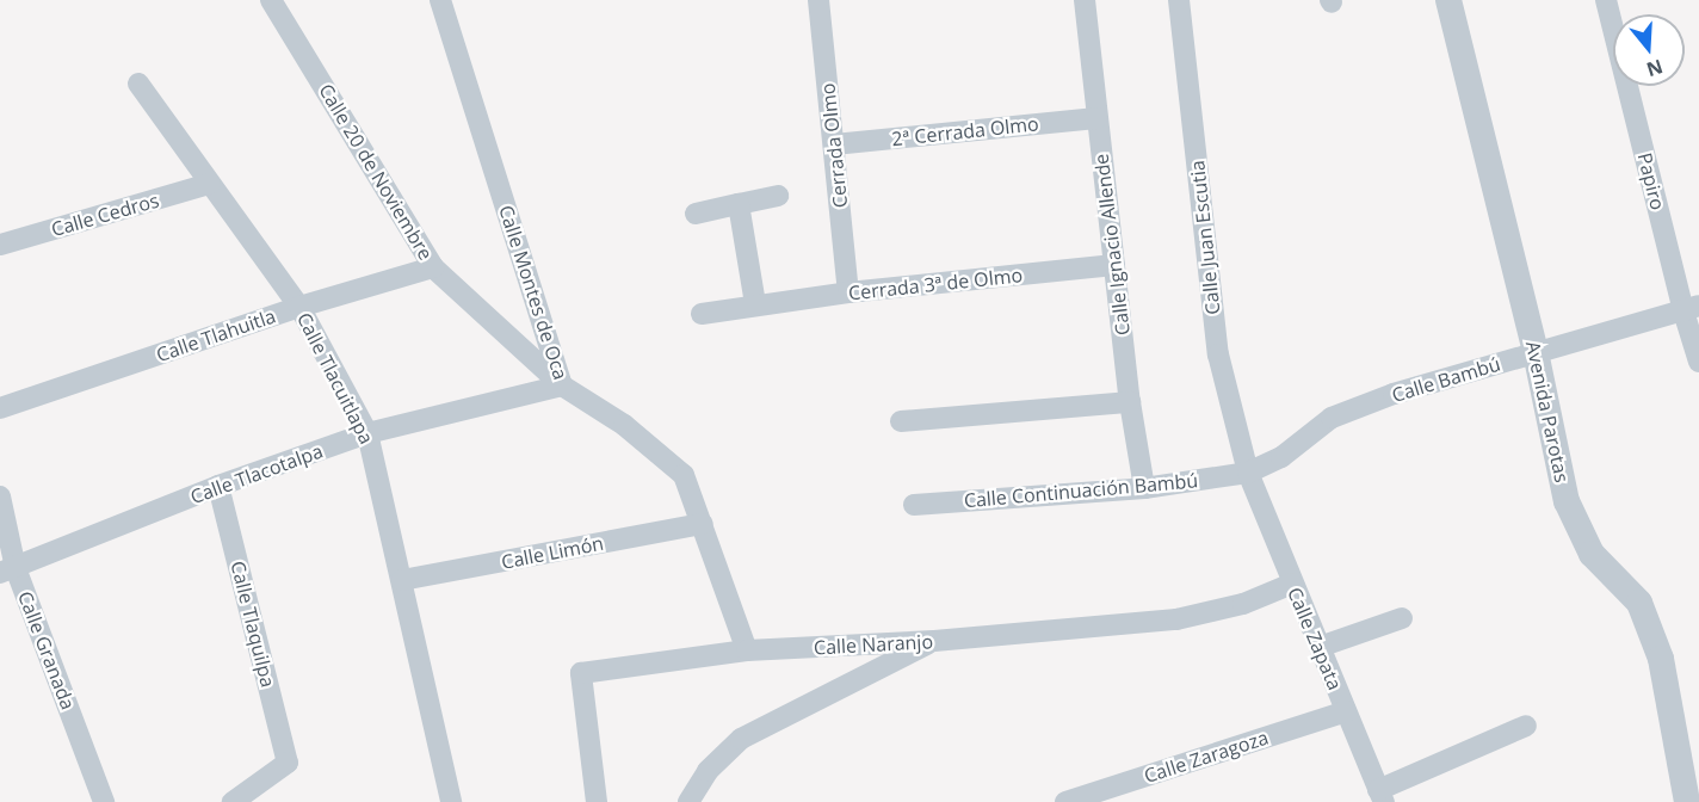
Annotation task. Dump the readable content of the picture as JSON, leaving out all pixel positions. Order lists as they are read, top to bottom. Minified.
{"streets":{"street":["2ª Cerrada Olmo","Cerrada Olmo","Calle 20 de Noviembre","Papiro","Calle Cedros","Calle Juan Escutia","Calle Ignacio Allende","Cerrada 3ª de Olmo","Calle Montes de Oca","Calle Tlahuitla","Calle Tlacuitlapa","Calle Bambú","Avenida Parotas","Calle Tlacotalpa","Calle Continuación Bambú","Calle Limón","Calle Tlaquilpa","Calle Zapata","Calle Naranjo","Calle Granada","Calle Zaragoza"]},"crossings":[["2ª Cerrada Olmo","Cerrada Olmo"],["2ª Cerrada Olmo","Calle Ignacio Allende"],["Cerrada Olmo","Cerrada 3ª de Olmo"],["Calle 20 de Noviembre","Calle Montes de Oca"],["Calle 20 de Noviembre","Calle Tlahuitla"],["Calle 20 de Noviembre","Calle Tlacotalpa"],["Papiro","Calle Bambú"],["Calle Cedros","Calle Tlacuitlapa"],["Calle Juan Escutia","Calle Bambú"],["Calle Juan Escutia","Calle Continuación Bambú"],["Calle Juan Escutia","Calle Zapata"],["Calle Ignacio Allende","Cerrada 3ª de Olmo"],["Calle Ignacio Allende","Calle Continuación Bambú"],["Calle Montes de Oca","Calle Tlacotalpa"],["Calle Montes de Oca","Calle Limón"],["Calle Montes de Oca","Calle Naranjo"],["Calle Tlahuitla","Calle Tlacuitlapa"],["Calle Tlacuitlapa","Calle Tlacotalpa"],["Calle Tlacuitlapa","Calle Limón"],["Calle Bambú","Avenida Parotas"],["Calle Bambú","Calle Continuación Bambú"],["Calle Bambú","Calle Zapata"],["Calle Tlacotalpa","Calle Tlaquilpa"],["Calle Tlacotalpa","Calle Granada"],["Calle Continuación Bambú","Calle Zapata"],["Calle Zapata","Calle Naranjo"],["Calle Zapata","Calle Zaragoza"]],"north":"bottom"}
